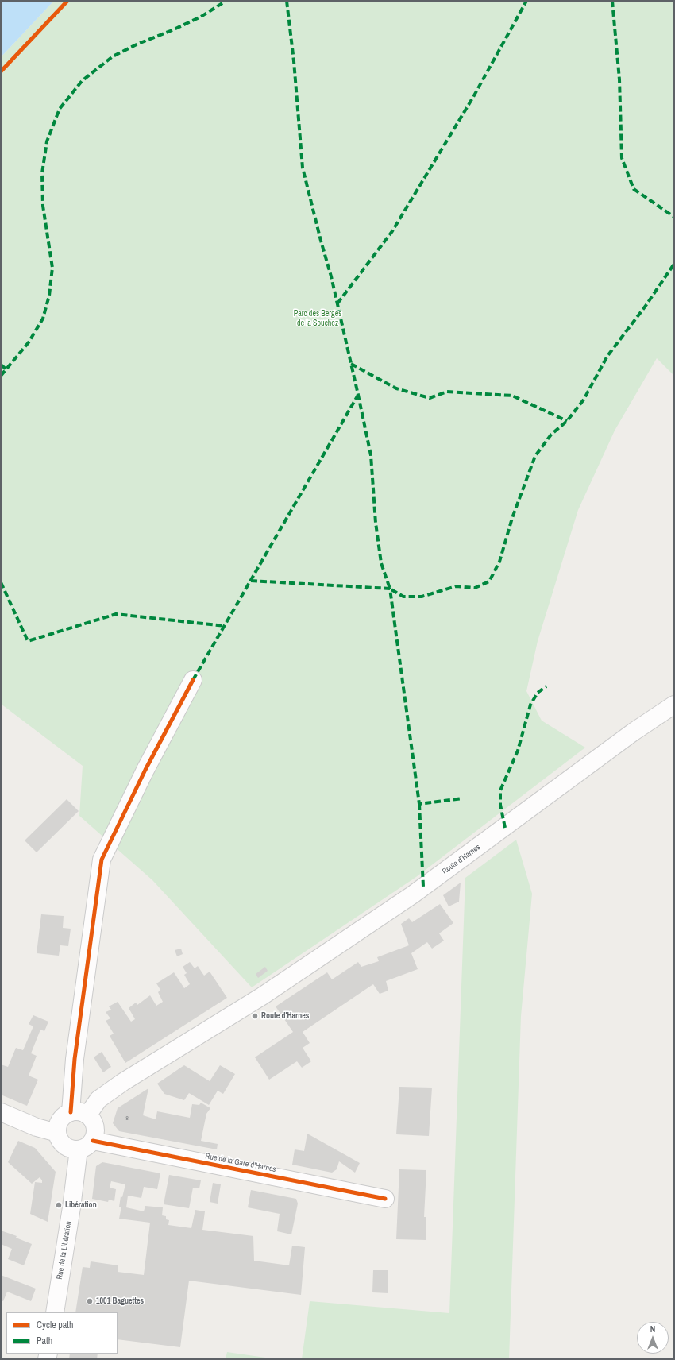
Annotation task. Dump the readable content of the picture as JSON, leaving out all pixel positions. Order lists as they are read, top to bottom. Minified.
{"streets":{"main road":["Route d'Harnes","Rue de la Gare d'Harnes","Rue de la Libération"]},"crossings":[["Route d'Harnes","Rue de la Gare d'Harnes"],["Route d'Harnes","Rue de la Libération"],["Rue de la Gare d'Harnes","Rue de la Libération"]],"parks":["Parc des Berges de la Souchez"],"places":["Route d'Harnes","Libération","1001 Baguettes"],"house_numbers":["8"],"legend":["Cycle path","Path"],"north":"top"}
